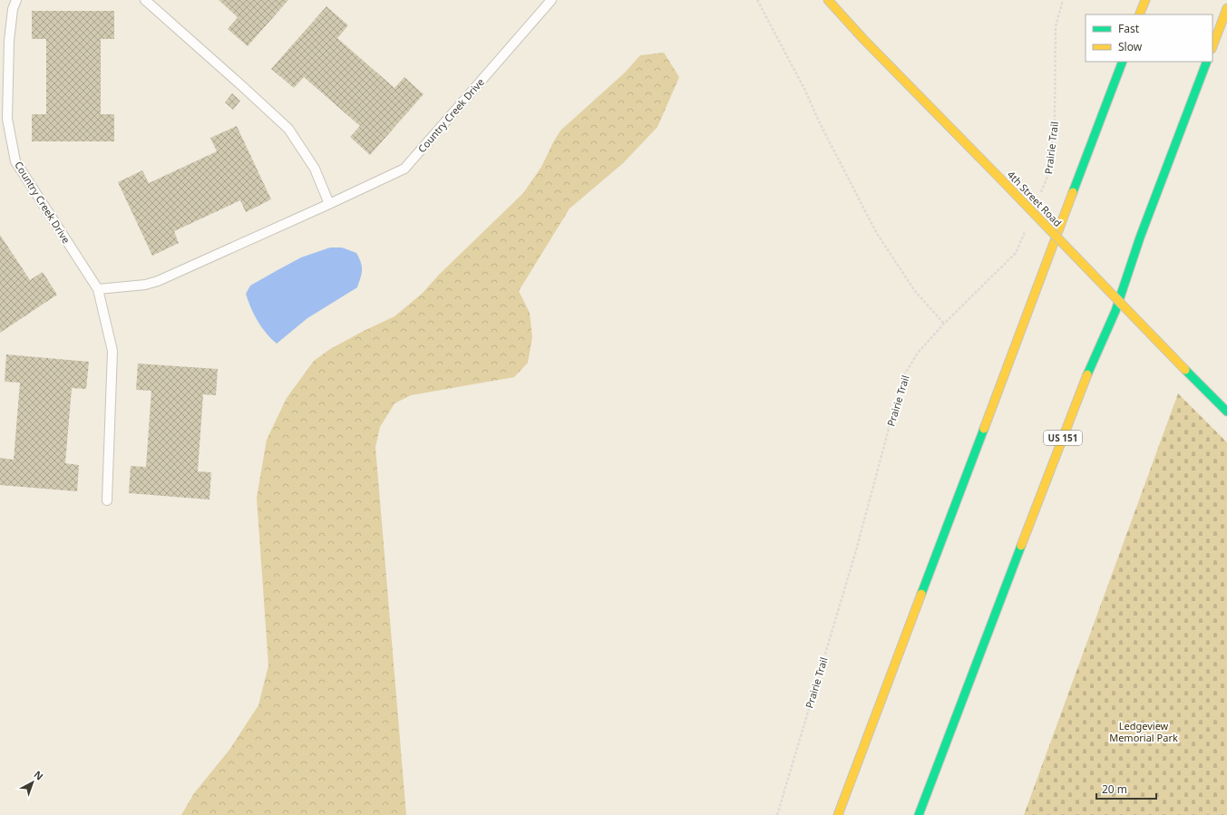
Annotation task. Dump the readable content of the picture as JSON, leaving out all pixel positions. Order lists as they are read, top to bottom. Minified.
{"streets":{"main road":["4th Street Road","US 151"],"lane":["Country Creek Drive"],"path":["Prairie Trail"]},"parks":["Ledgeview Memorial Park"],"legend":["Fast","Slow"],"scale_bar":"20 m","north":"top right"}
